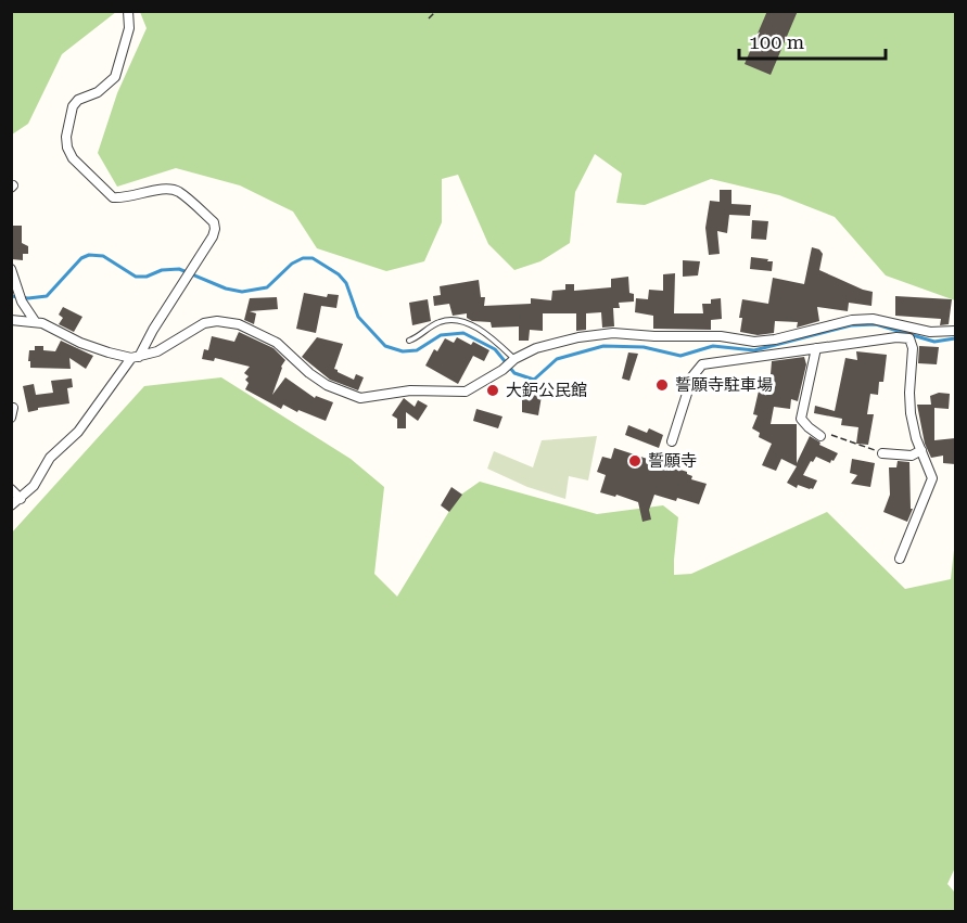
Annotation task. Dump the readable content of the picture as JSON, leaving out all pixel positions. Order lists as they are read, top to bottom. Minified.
{"places":["誓願寺駐車場","大鈩公民館","誓願寺"],"scale_bar":"100 m"}
